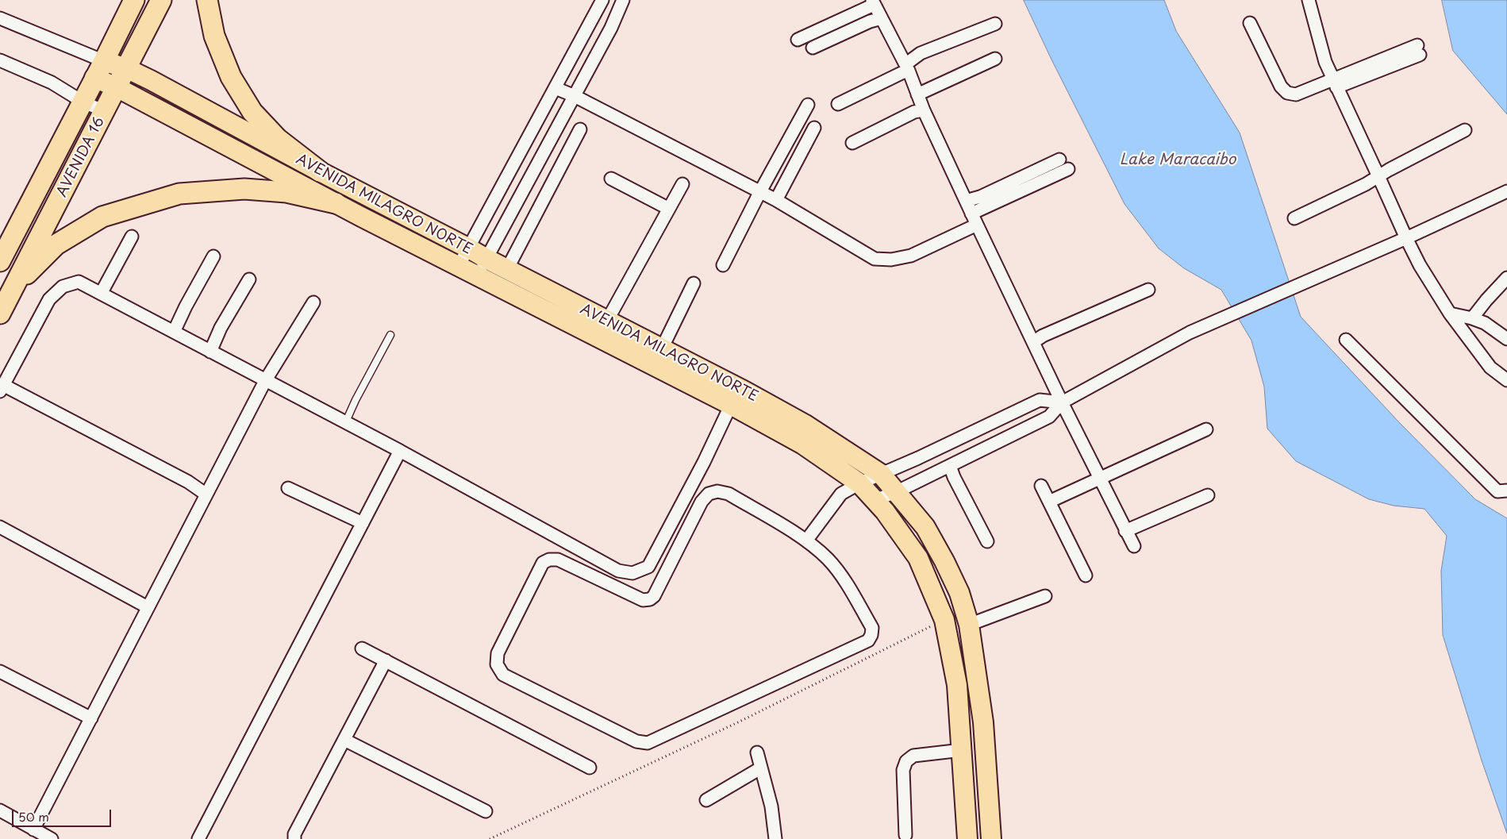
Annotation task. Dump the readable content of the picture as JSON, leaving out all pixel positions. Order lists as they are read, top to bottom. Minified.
{"streets":{"highway":["AVENIDA 16"],"main road":["AVENIDA MILAGRO NORTE"]},"crossings":[["AVENIDA 16","AVENIDA MILAGRO NORTE"]],"water":["Lake Maracaibo"],"scale_bar":"50 m"}
